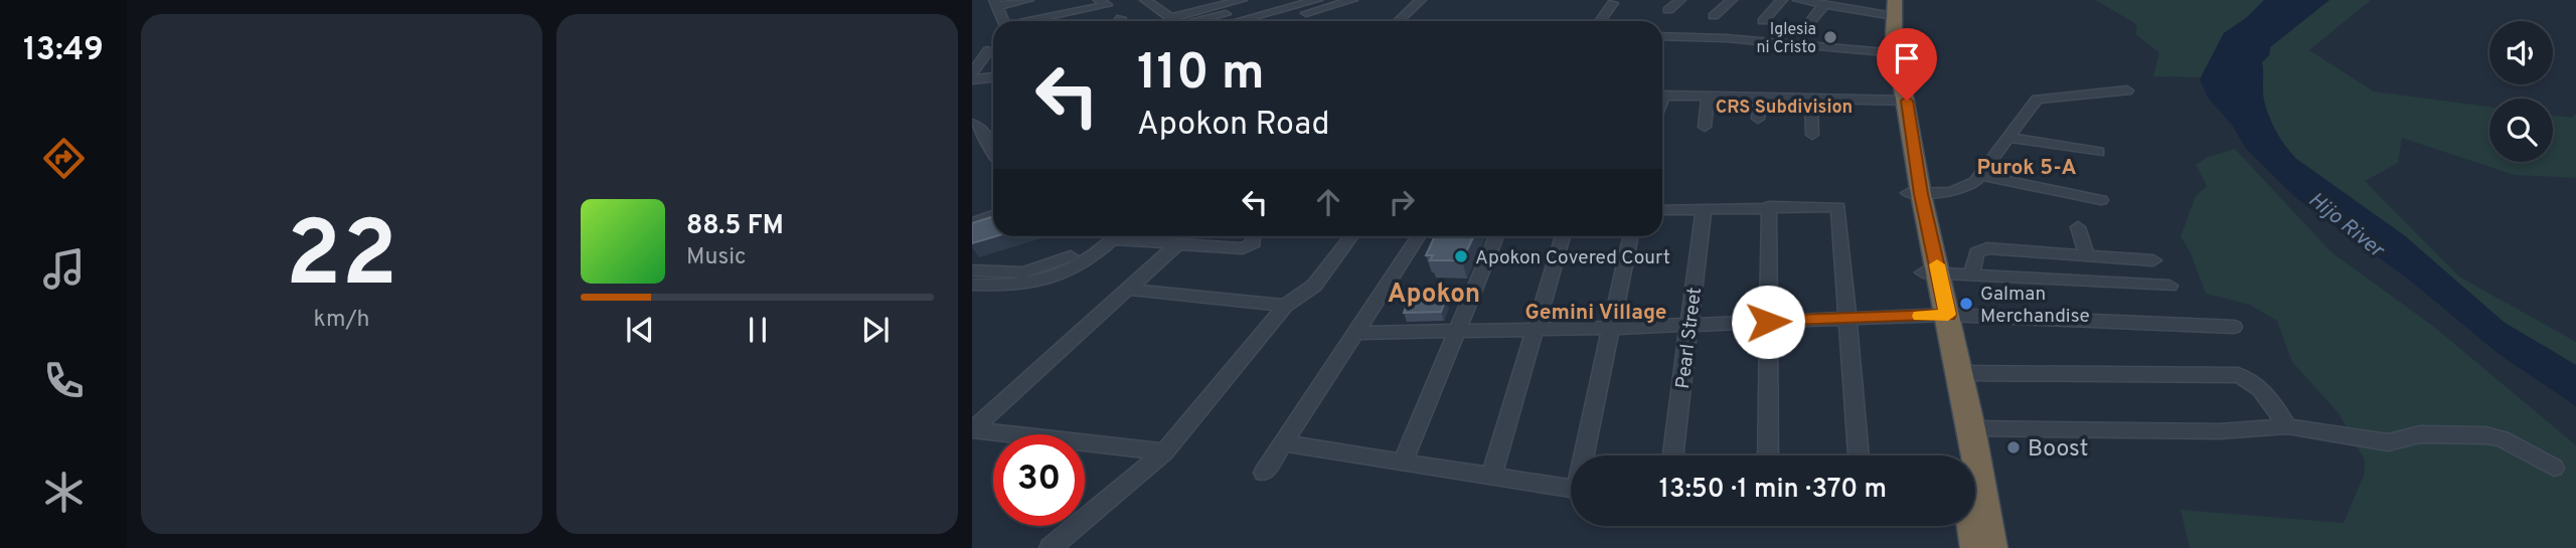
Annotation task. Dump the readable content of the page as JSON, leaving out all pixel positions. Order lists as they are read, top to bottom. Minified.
{"streets":{"street":["Pearl Street"]},"districts":["CRS Subdivision","Purok 5-A","Apokon","Gemini Village"],"water":["Hijo River"],"places":["Iglesia ni Cristo","Apokon Covered Court","Galman Merchandise","Boost"],"page":{"tabs":"13:49","tile":["22","km/h"],"turn":["110 m","Apokon Road"],"song":["88.5 FM","Music"],"limit":"30","trip":"13:50 · 1 min · 370 m"}}
